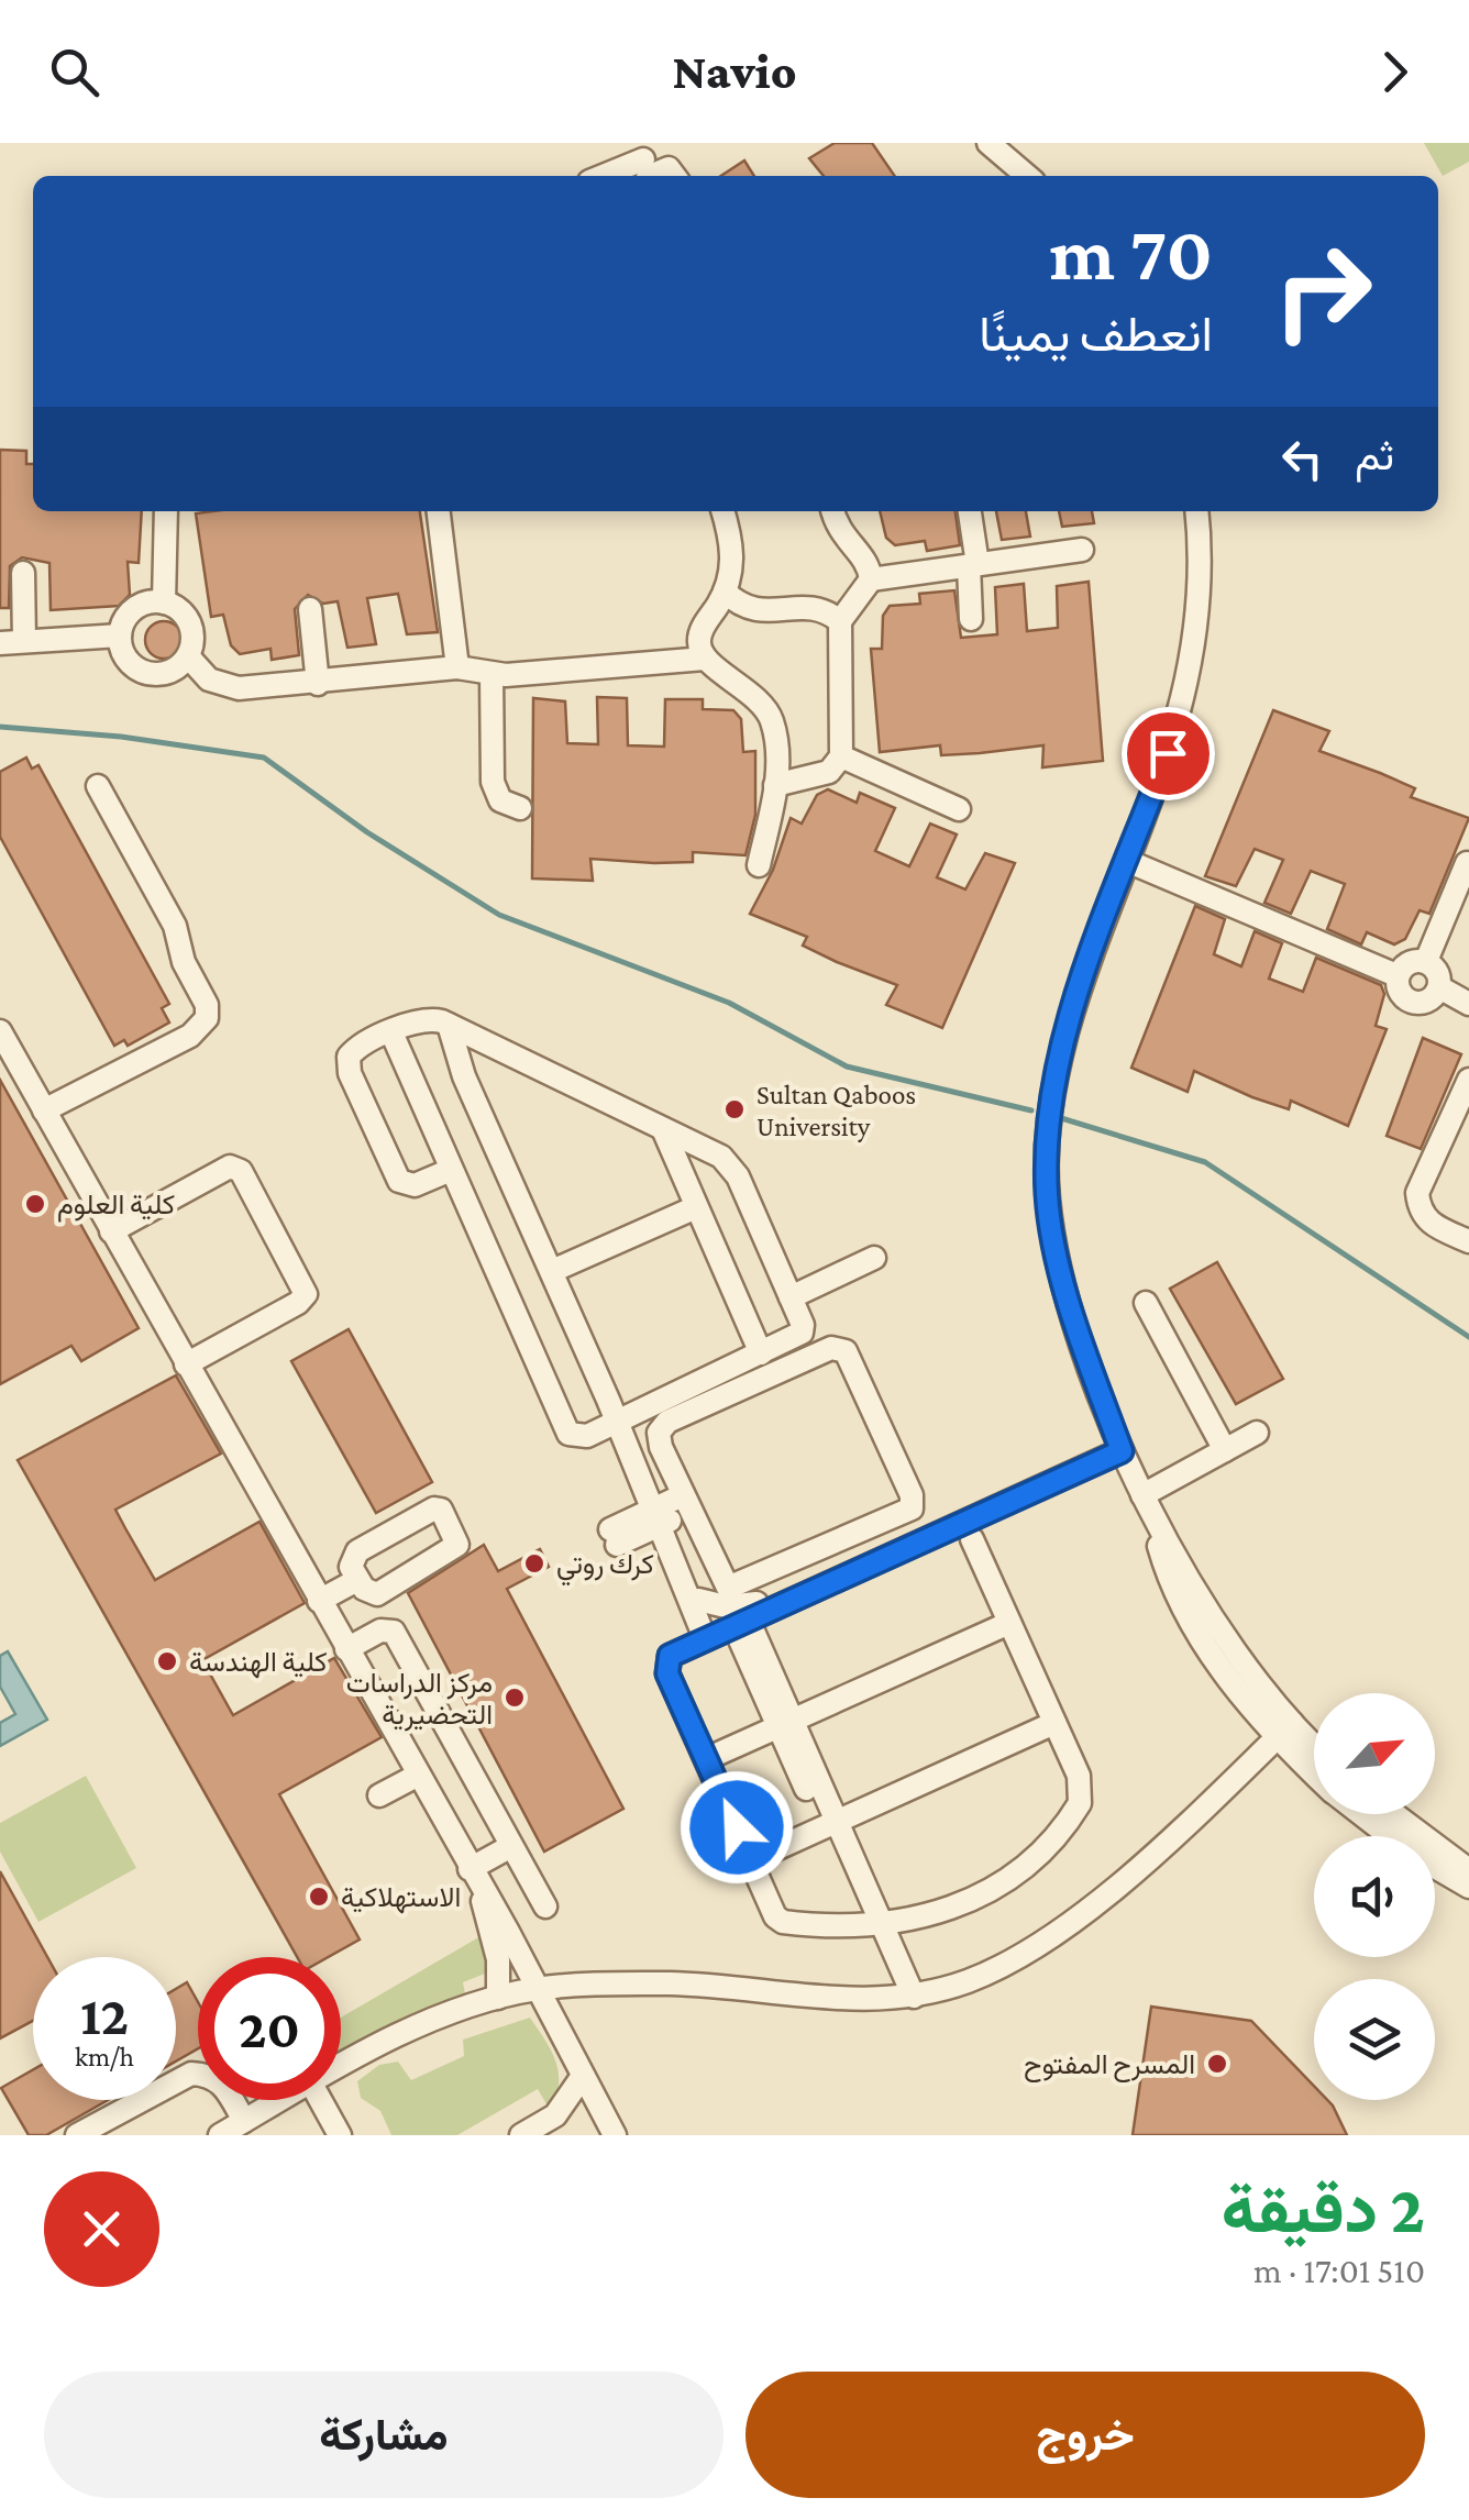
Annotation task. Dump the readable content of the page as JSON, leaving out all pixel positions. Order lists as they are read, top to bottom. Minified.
{"places":["Sultan Qaboos University","كلية العلوم","كرك روتي","كلية الهندسة","مركز الدراسات التحضيرية","الاستهلاكية","المسرح المفتوح"],"north":"top right","page":{"header":"Navio","turn":["70 m","انعطف يمينًا"],"then":"ثم","speed":"12 km/h","limit":"20","heading":["2 دقيقة","510 m · 17:01"],"buttons":["خروج","مشاركة"]}}
